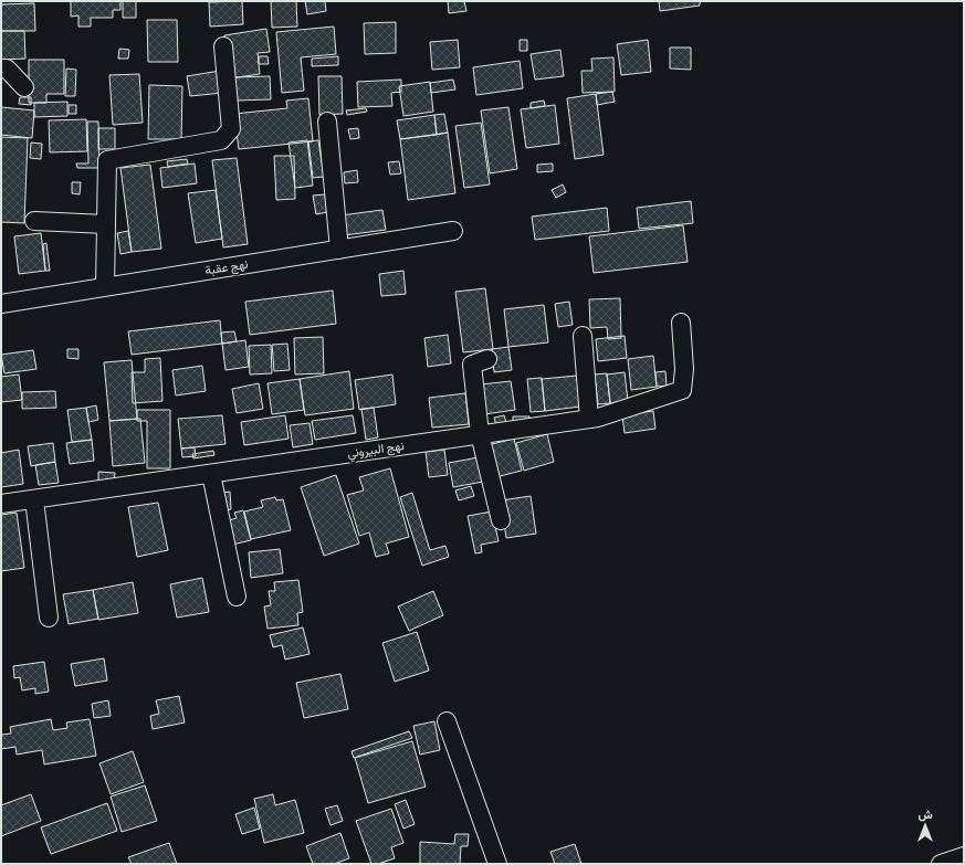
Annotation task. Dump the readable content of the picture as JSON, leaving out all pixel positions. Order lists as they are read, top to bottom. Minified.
{"streets":{"street":["نهج عقبة","نهج البيروني"]},"north":"top"}
